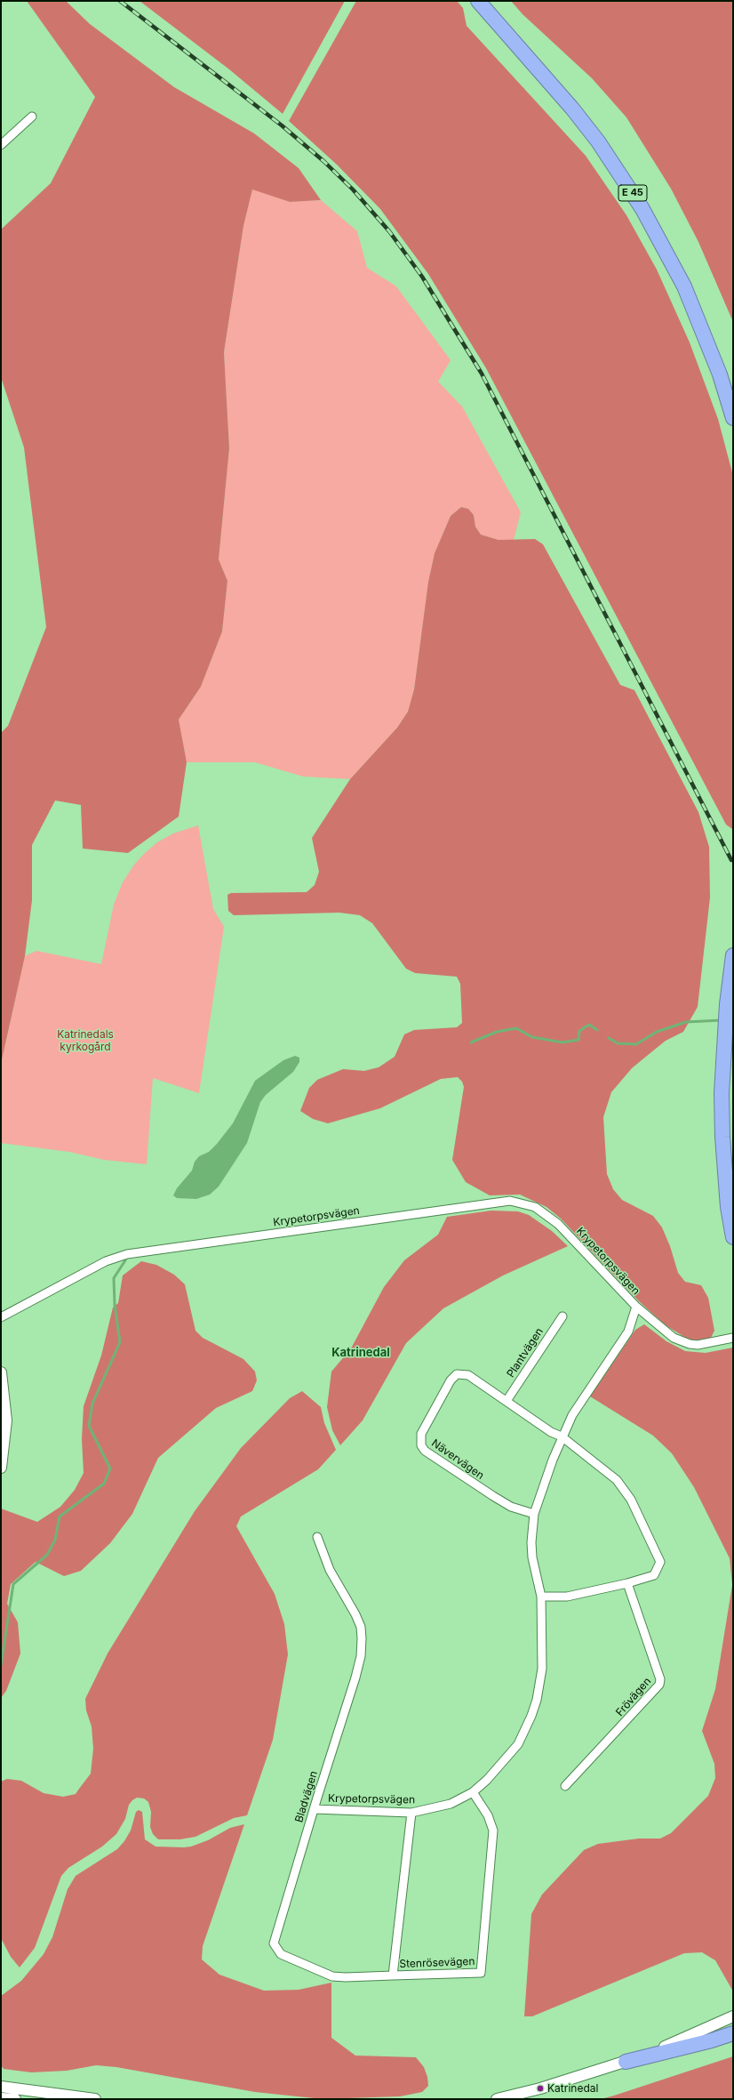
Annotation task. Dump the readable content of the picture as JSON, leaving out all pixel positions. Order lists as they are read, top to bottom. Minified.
{"streets":{"highway":["E 45"],"street":["Krypetorpsvägen","Plantvägen","Nävervägen","Frövägen","Bladvägen","Stenrösevägen"]},"crossings":[["Krypetorpsvägen","Nävervägen"],["Krypetorpsvägen","Bladvägen"],["Krypetorpsvägen","Stenrösevägen"],["Plantvägen","Nävervägen"],["Nävervägen","Frövägen"],["Bladvägen","Stenrösevägen"]],"districts":["Katrinedal"],"parks":["Katrinedals kyrkogård"],"places":["Katrinedal"]}
